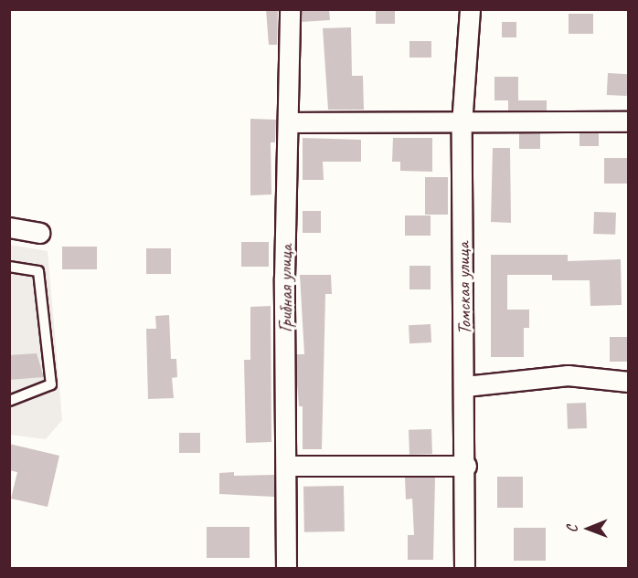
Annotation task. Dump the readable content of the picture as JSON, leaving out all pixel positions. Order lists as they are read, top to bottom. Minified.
{"streets":{"street":["Грибная улица","Томская улица"]},"north":"left"}
